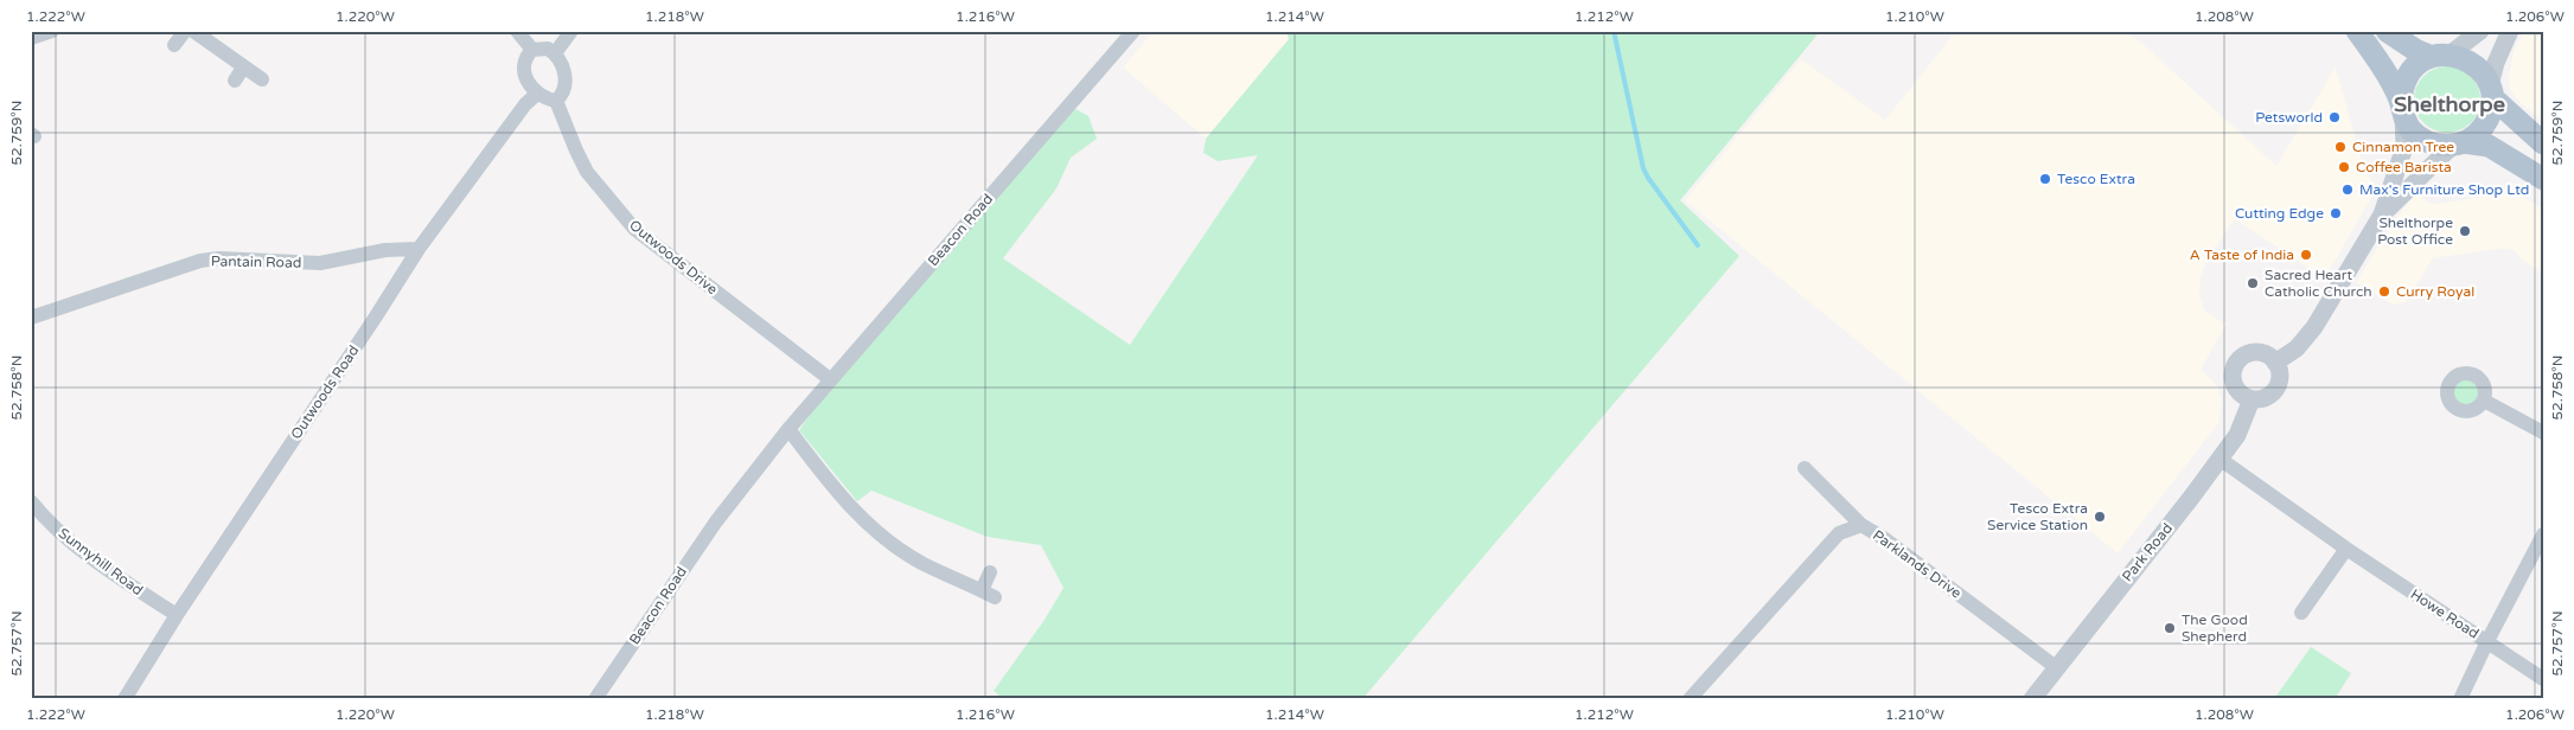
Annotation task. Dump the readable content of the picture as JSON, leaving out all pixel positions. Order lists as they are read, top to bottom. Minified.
{"streets":{"street":["Beacon Road","Outwoods Drive","Pantain Road","Outwoods Road","Park Road","Sunnyhill Road","Parklands Drive","Howe Road"]},"crossings":[["Beacon Road","Outwoods Drive"],["Outwoods Drive","Outwoods Road"],["Pantain Road","Outwoods Road"],["Outwoods Road","Sunnyhill Road"],["Park Road","Parklands Drive"],["Park Road","Howe Road"]],"districts":["Shelthorpe"],"places":["Petsworld","Cinnamon Tree","Coffee Barista","Tesco Extra","Max's Furniture Shop Ltd","Cutting Edge","Shelthorpe Post Office","A Taste of India","Sacred Heart Catholic Church","Curry Royal","Tesco Extra Service Station","The Good Shepherd"],"coordinates":["1.222°W","1.220°W","1.218°W","1.216°W","1.214°W","1.212°W","1.210°W","1.208°W","1.206°W","52.759°N","52.758°N","52.757°N"]}
